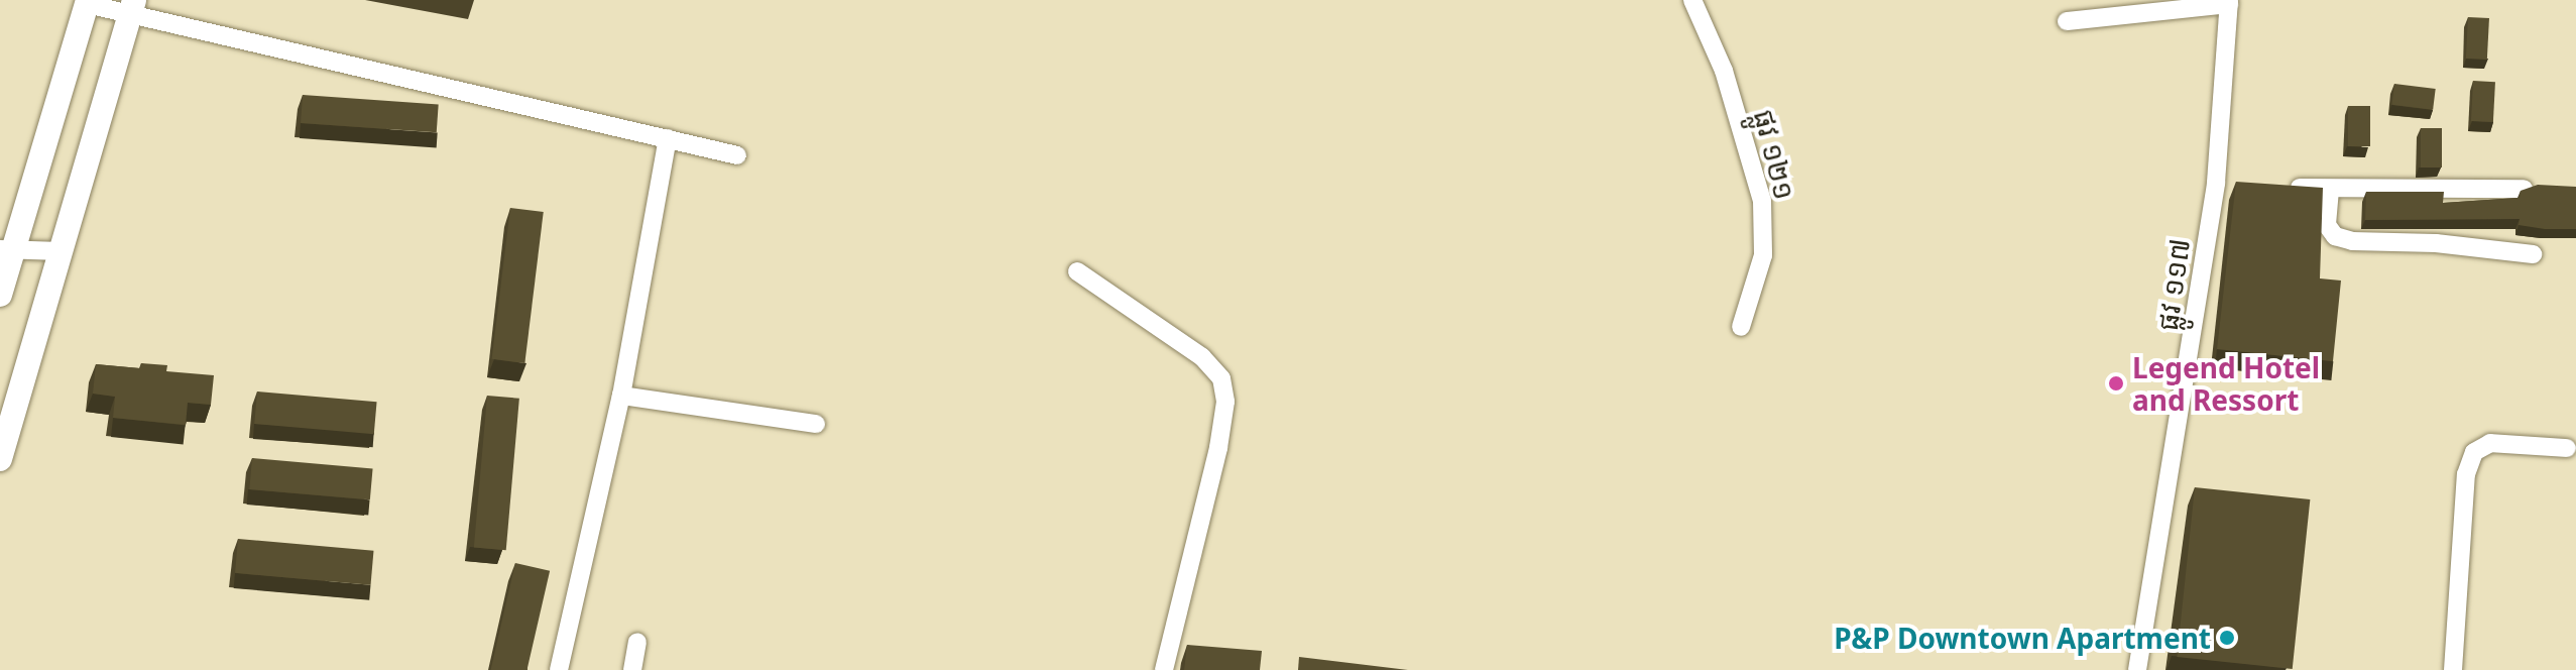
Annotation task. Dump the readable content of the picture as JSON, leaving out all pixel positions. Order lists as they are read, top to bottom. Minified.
{"streets":{"street":["ផ្លូវ ១២១","ផ្លូវ ១១៧"]},"places":["Legend Hotel and Ressort","P&P Downtown Apartment"]}
